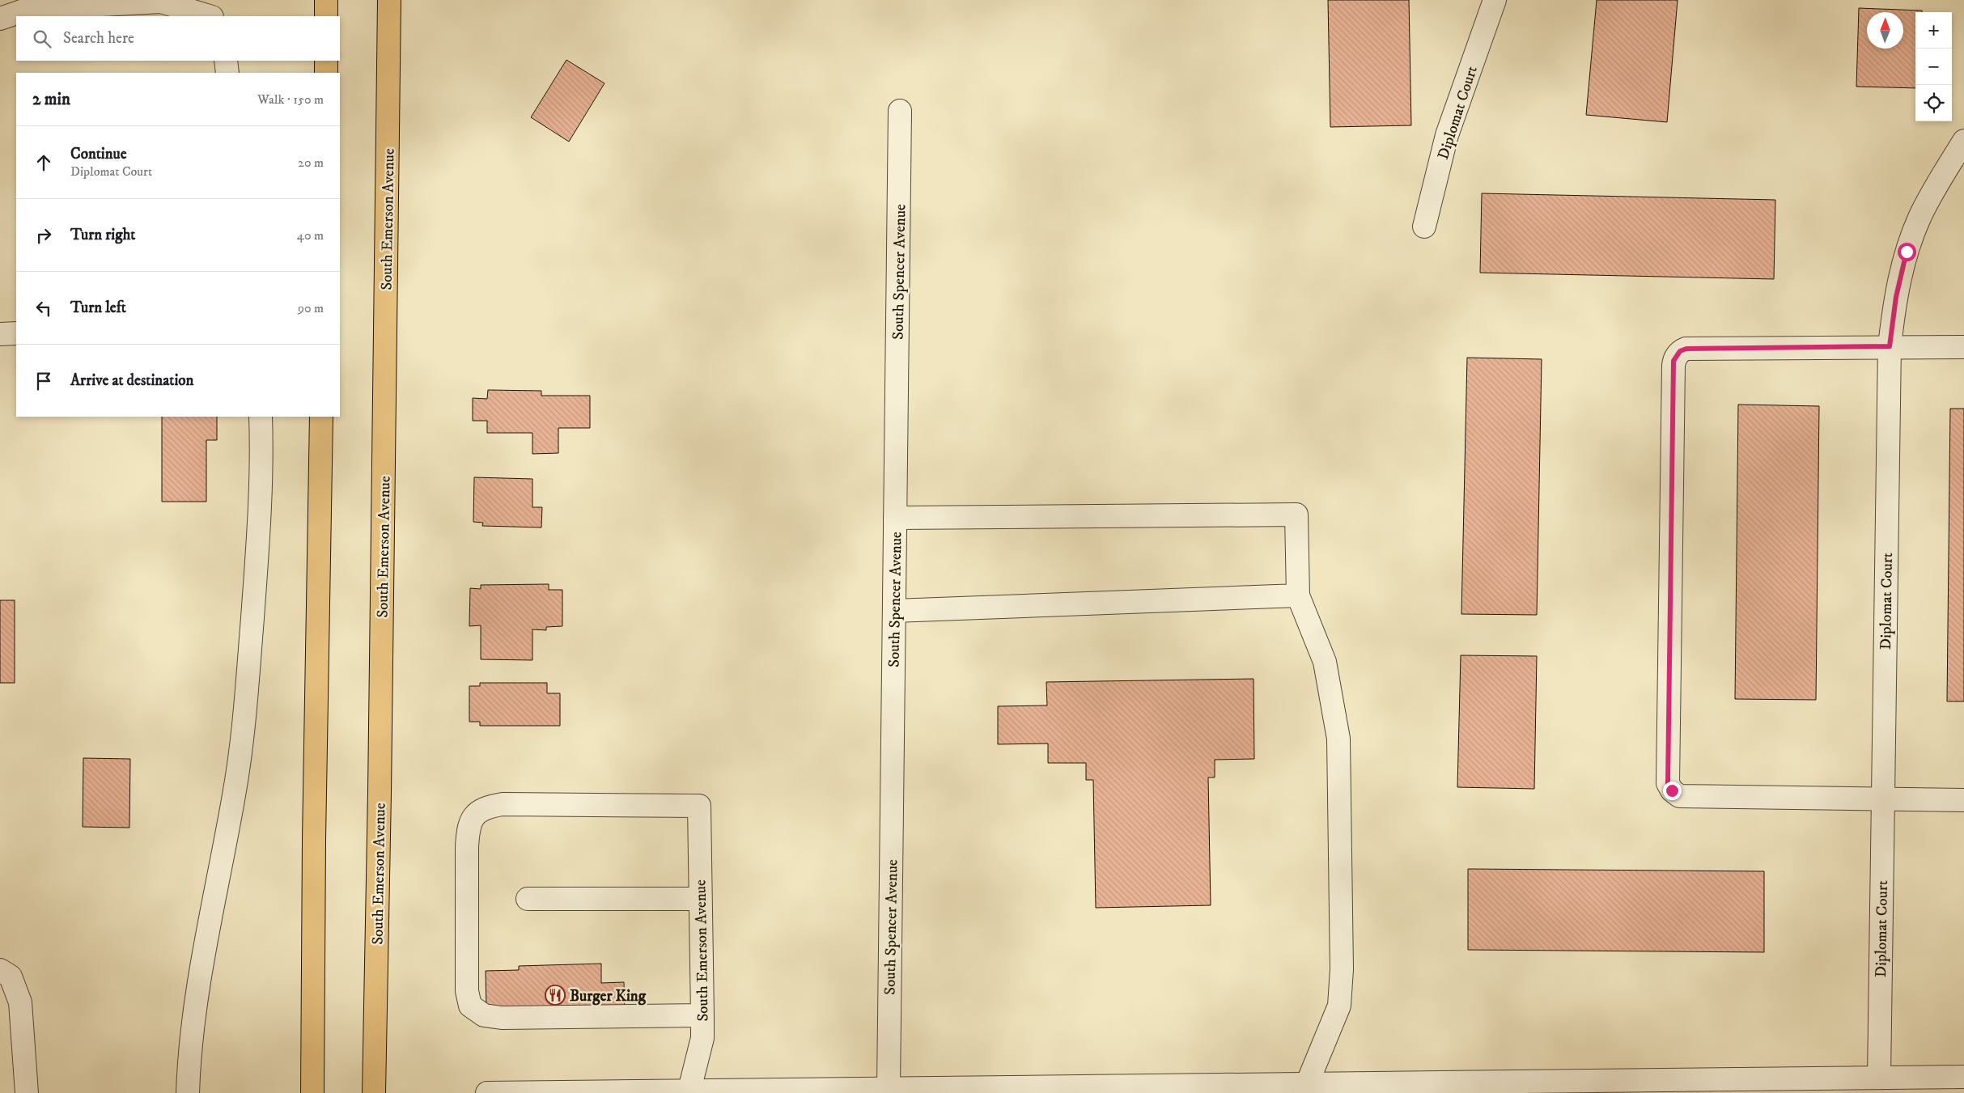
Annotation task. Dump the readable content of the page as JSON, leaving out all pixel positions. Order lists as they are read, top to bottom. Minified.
{"streets":{"main road":["South Emerson Avenue"],"street":["Diplomat Court","South Spencer Avenue"]},"places":{"restaurant":["Burger King"]},"north":"top","page":{"map_buttons":["+","−"],"search":"Search here","heading":["2 min","Walk · 150 m"],"list":[["Continue","Diplomat Court","20 m"],["Turn right","40 m"],["Turn left","90 m"],"Arrive at destination"]}}
